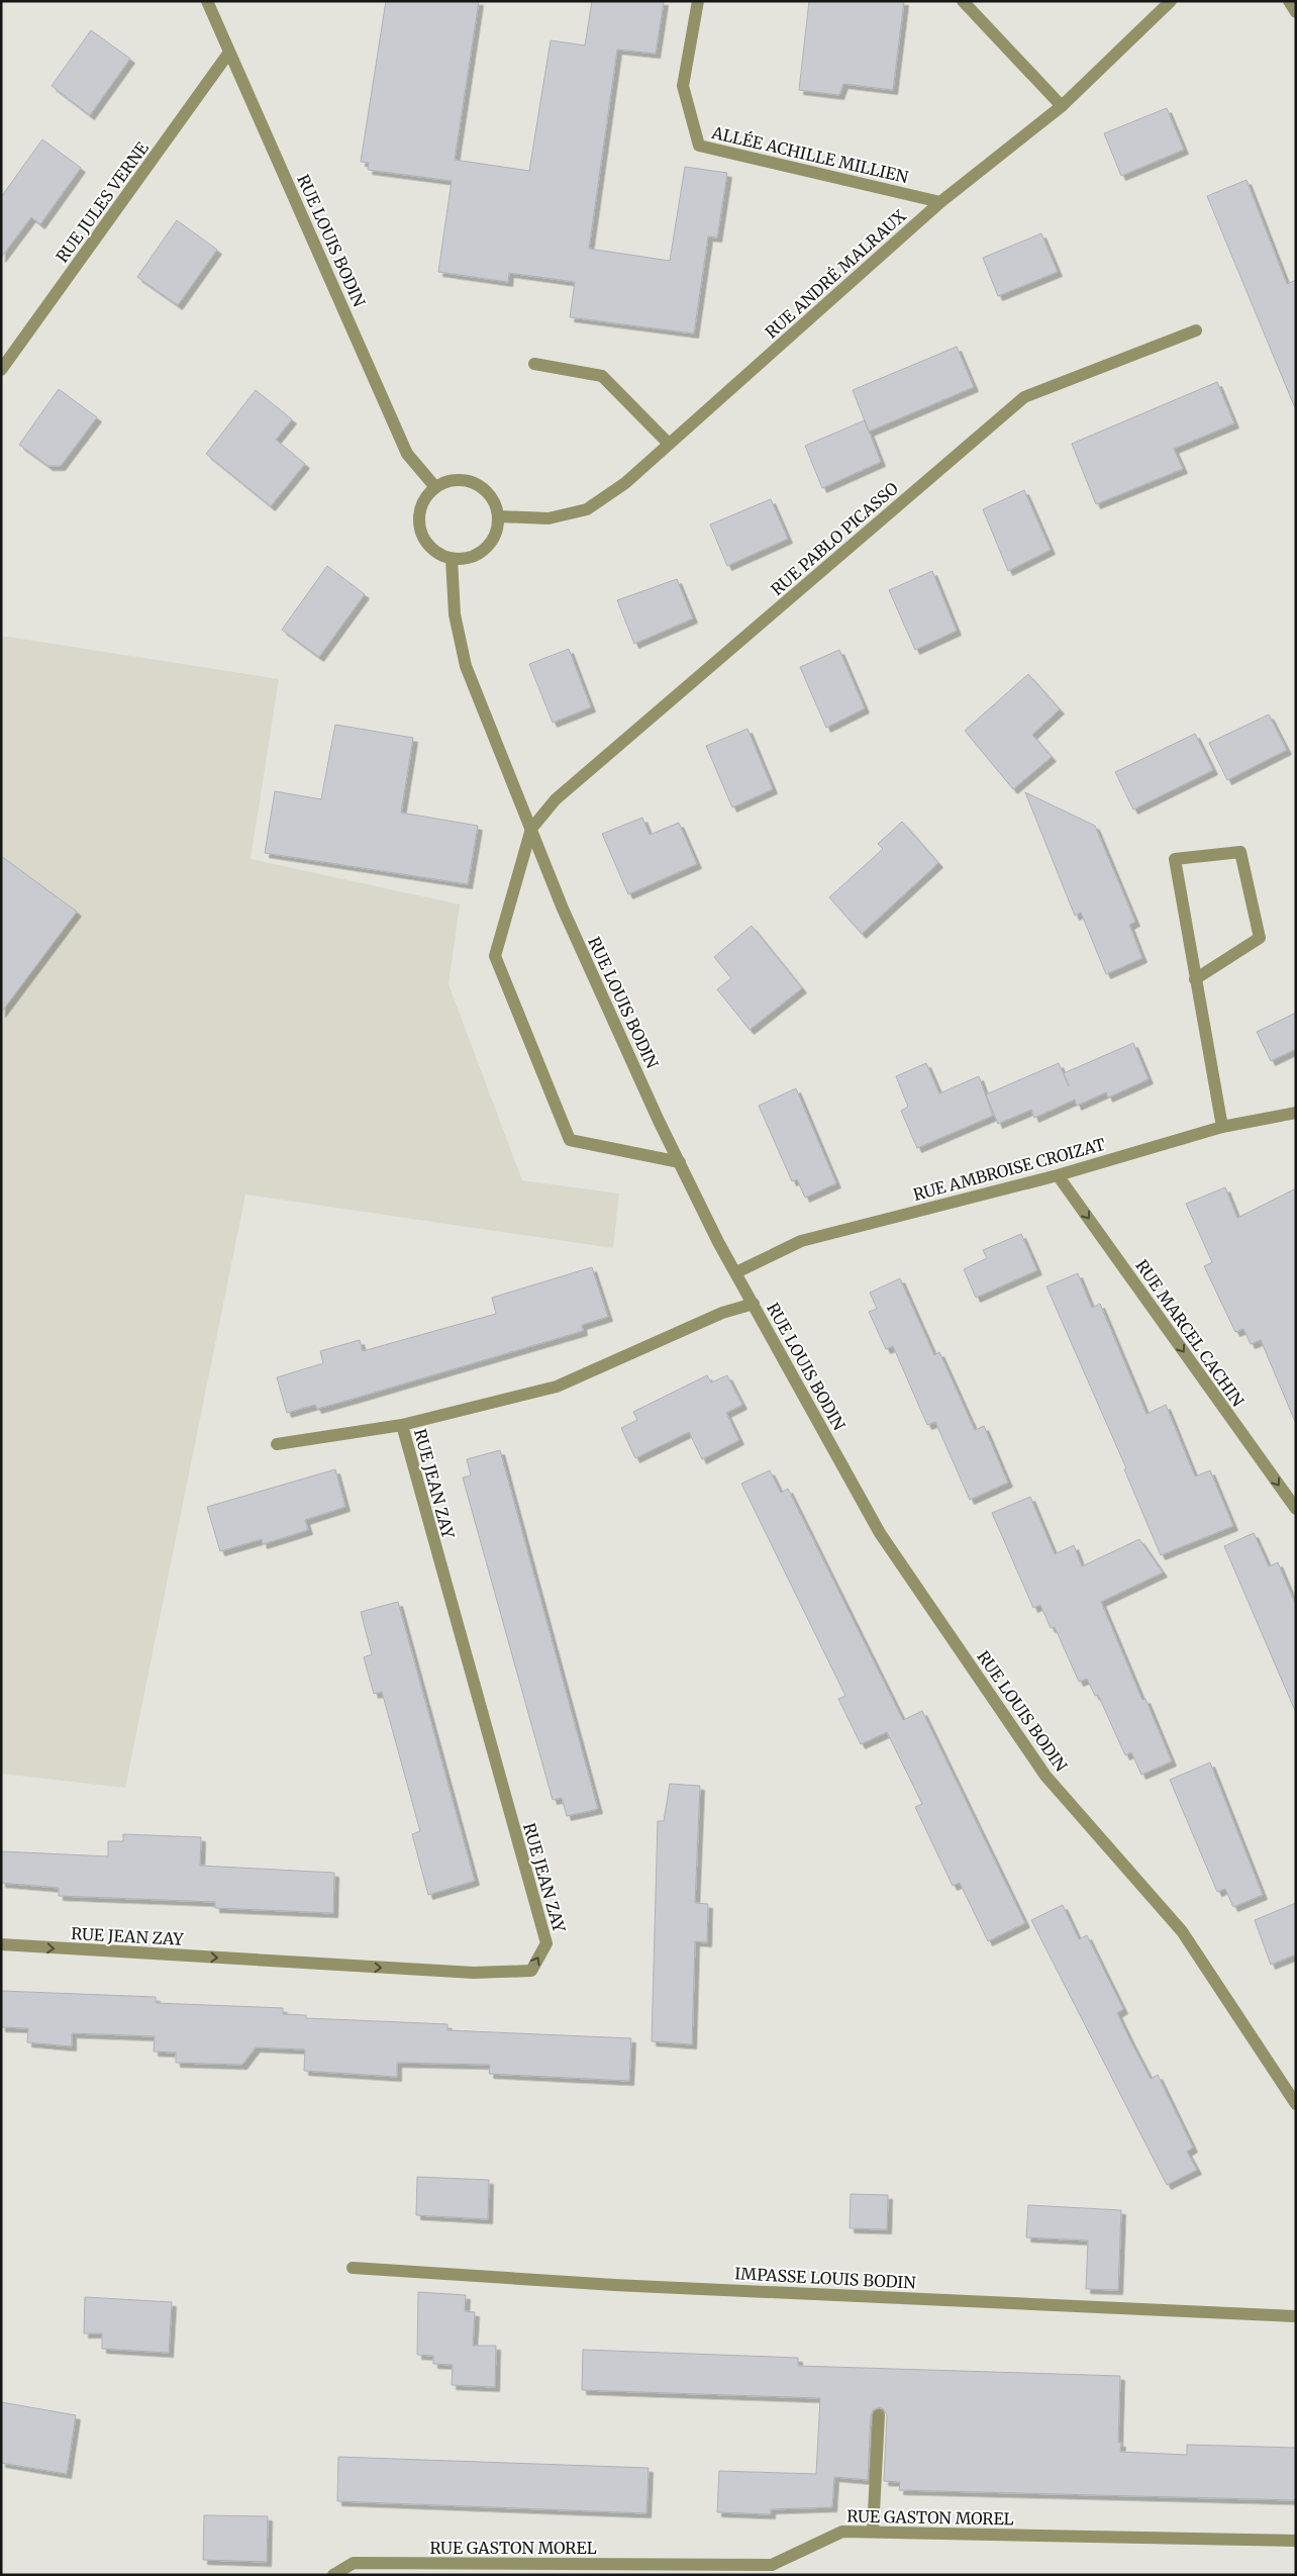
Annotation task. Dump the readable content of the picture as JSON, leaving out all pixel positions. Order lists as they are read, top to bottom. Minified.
{"streets":{"street":["ALLÉE ACHILLE MILLIEN","RUE JULES VERNE","RUE LOUIS BODIN","RUE ANDRÉ MALRAUX","RUE PABLO PICASSO","RUE AMBROISE CROIZAT","RUE MARCEL CACHIN","RUE JEAN ZAY","IMPASSE LOUIS BODIN","RUE GASTON MOREL"]},"crossings":[["ALLÉE ACHILLE MILLIEN","RUE ANDRÉ MALRAUX"],["RUE JULES VERNE","RUE LOUIS BODIN"],["RUE LOUIS BODIN","RUE ANDRÉ MALRAUX"],["RUE LOUIS BODIN","RUE PABLO PICASSO"],["RUE LOUIS BODIN","RUE AMBROISE CROIZAT"],["RUE LOUIS BODIN","RUE JEAN ZAY"],["RUE AMBROISE CROIZAT","RUE MARCEL CACHIN"]],"one_way":["RUE MARCEL CACHIN"]}
